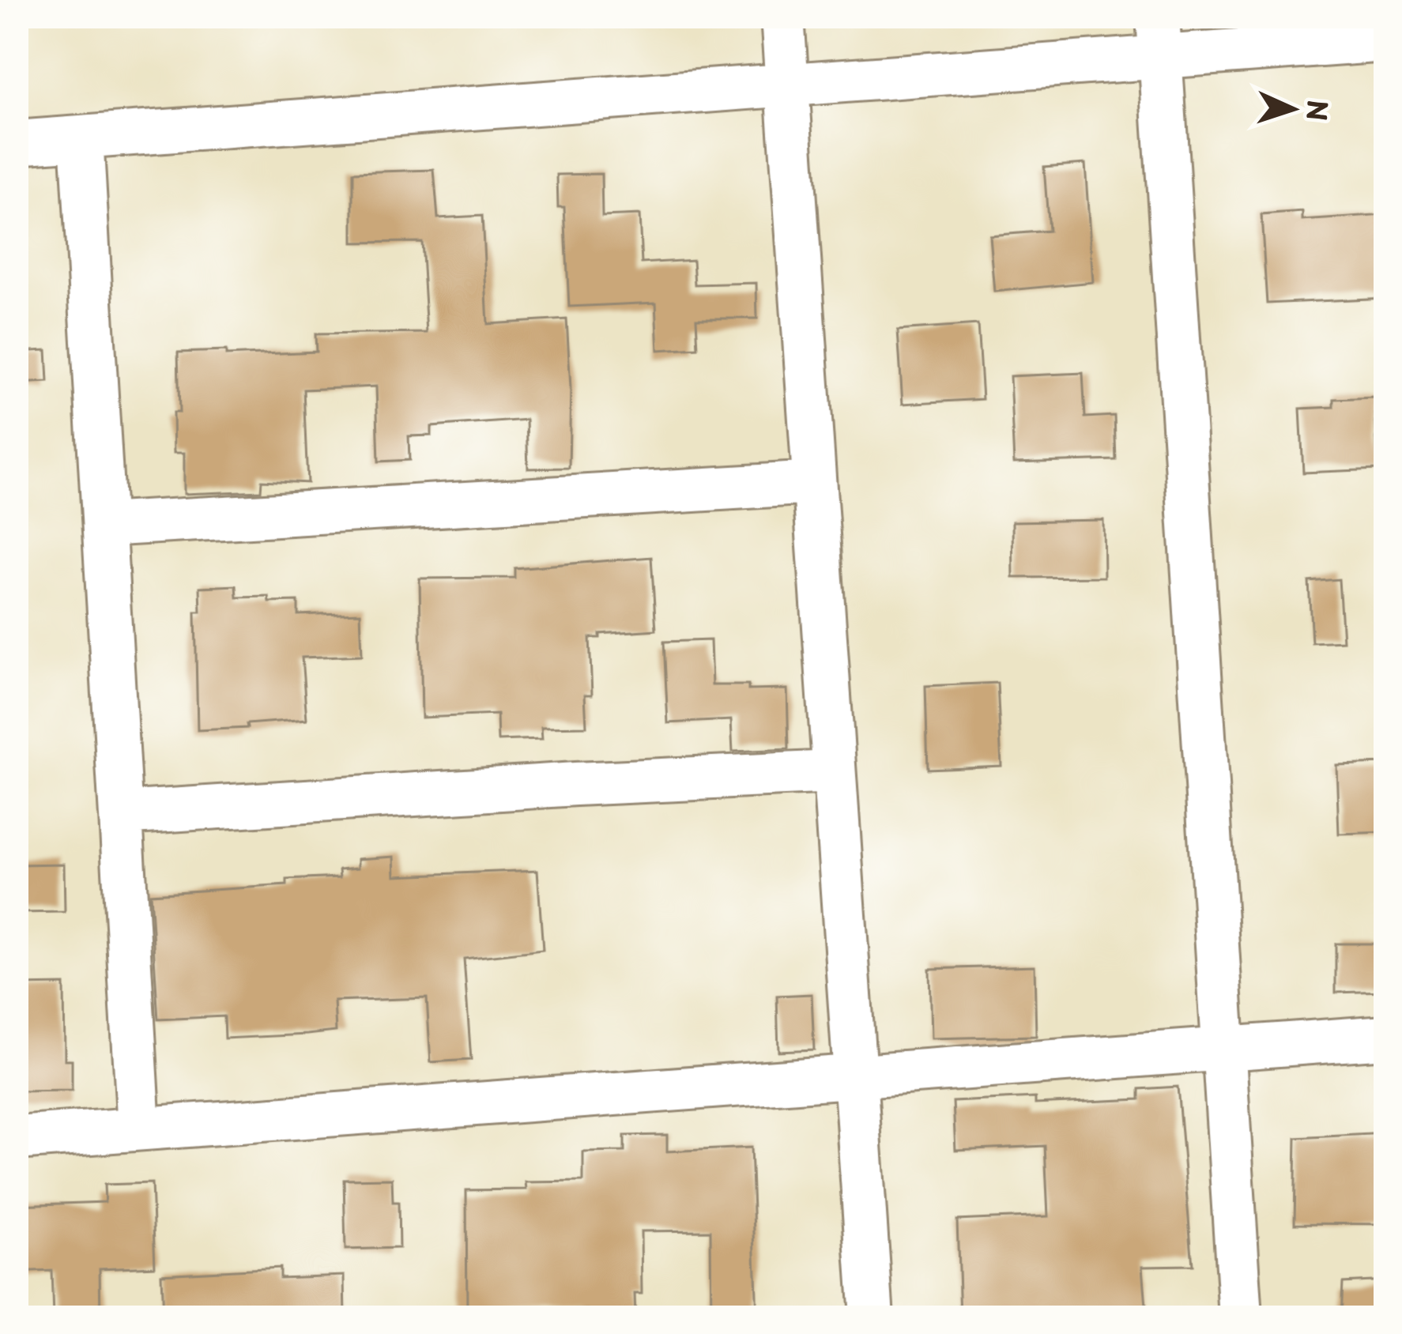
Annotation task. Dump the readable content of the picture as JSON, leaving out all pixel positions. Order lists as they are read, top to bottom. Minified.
{"north":"right"}
